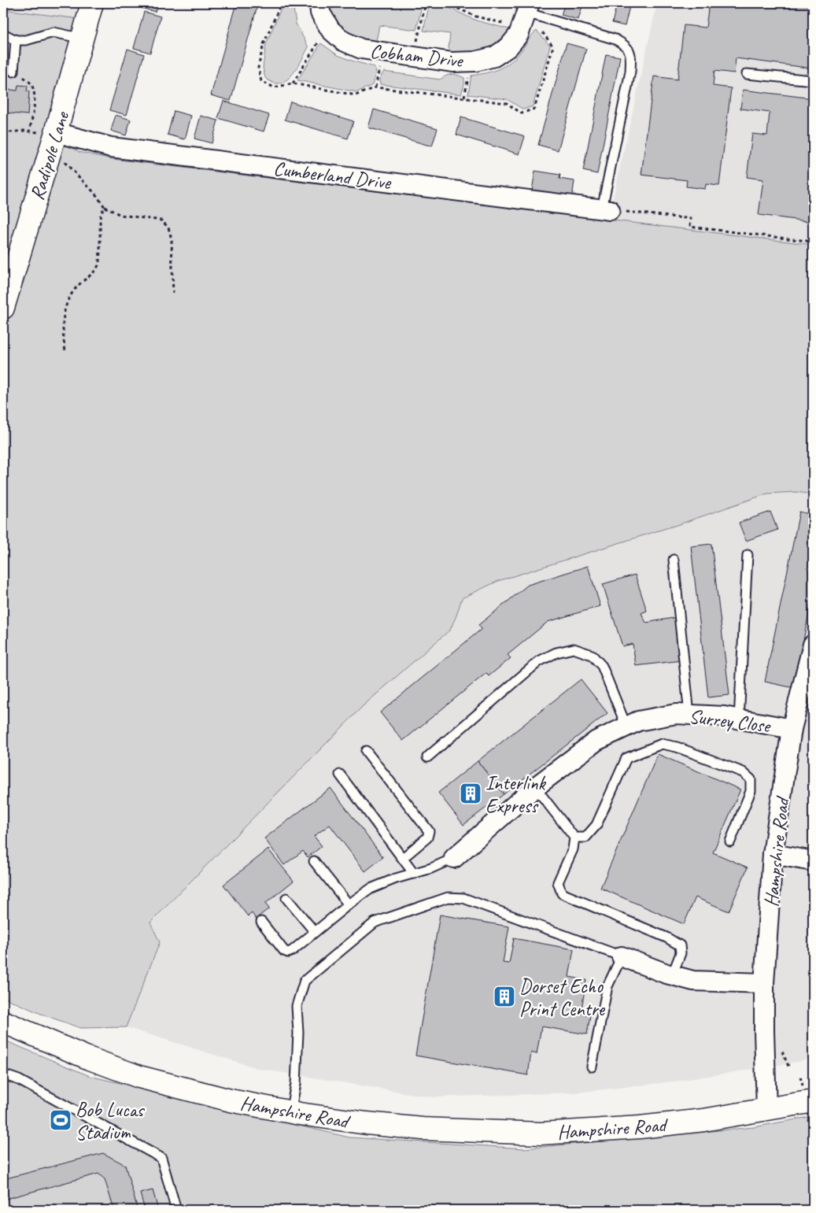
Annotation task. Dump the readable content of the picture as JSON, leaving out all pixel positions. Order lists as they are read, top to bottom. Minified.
{"streets":{"main road":["Radipole Lane","Hampshire Road"],"street":["Cobham Drive","Cumberland Drive","Surrey Close"]},"crossings":[["Radipole Lane","Cumberland Drive"],["Surrey Close","Hampshire Road"]],"places":{"building":["Interlink Express","Dorset Echo Print Centre"],"sports":["Bob Lucas Stadium"]}}
